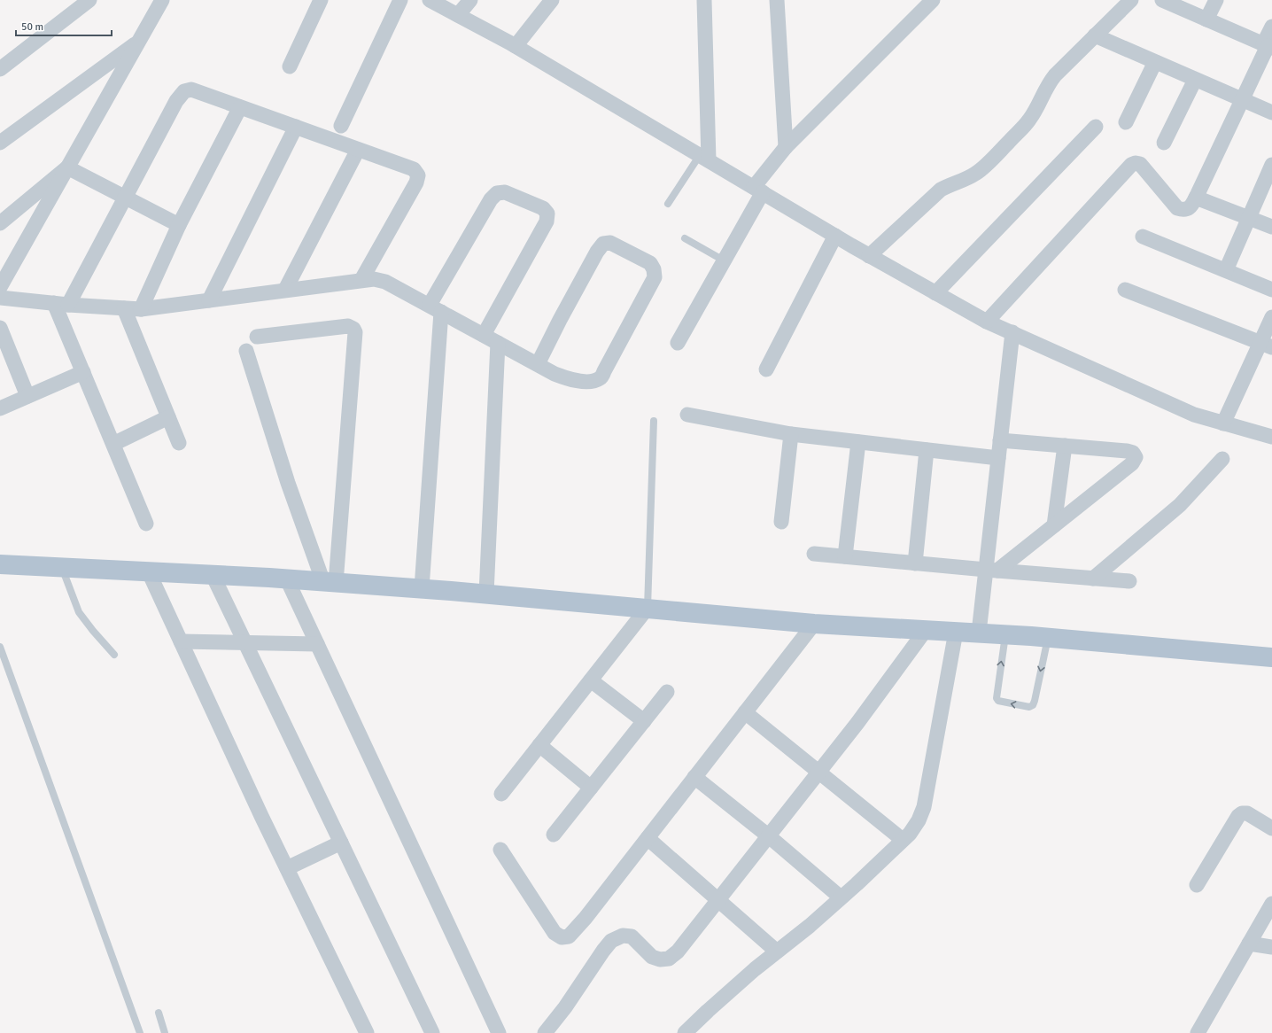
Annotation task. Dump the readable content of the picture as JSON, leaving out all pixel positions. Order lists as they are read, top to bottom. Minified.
{"scale_bar":"50 m"}
